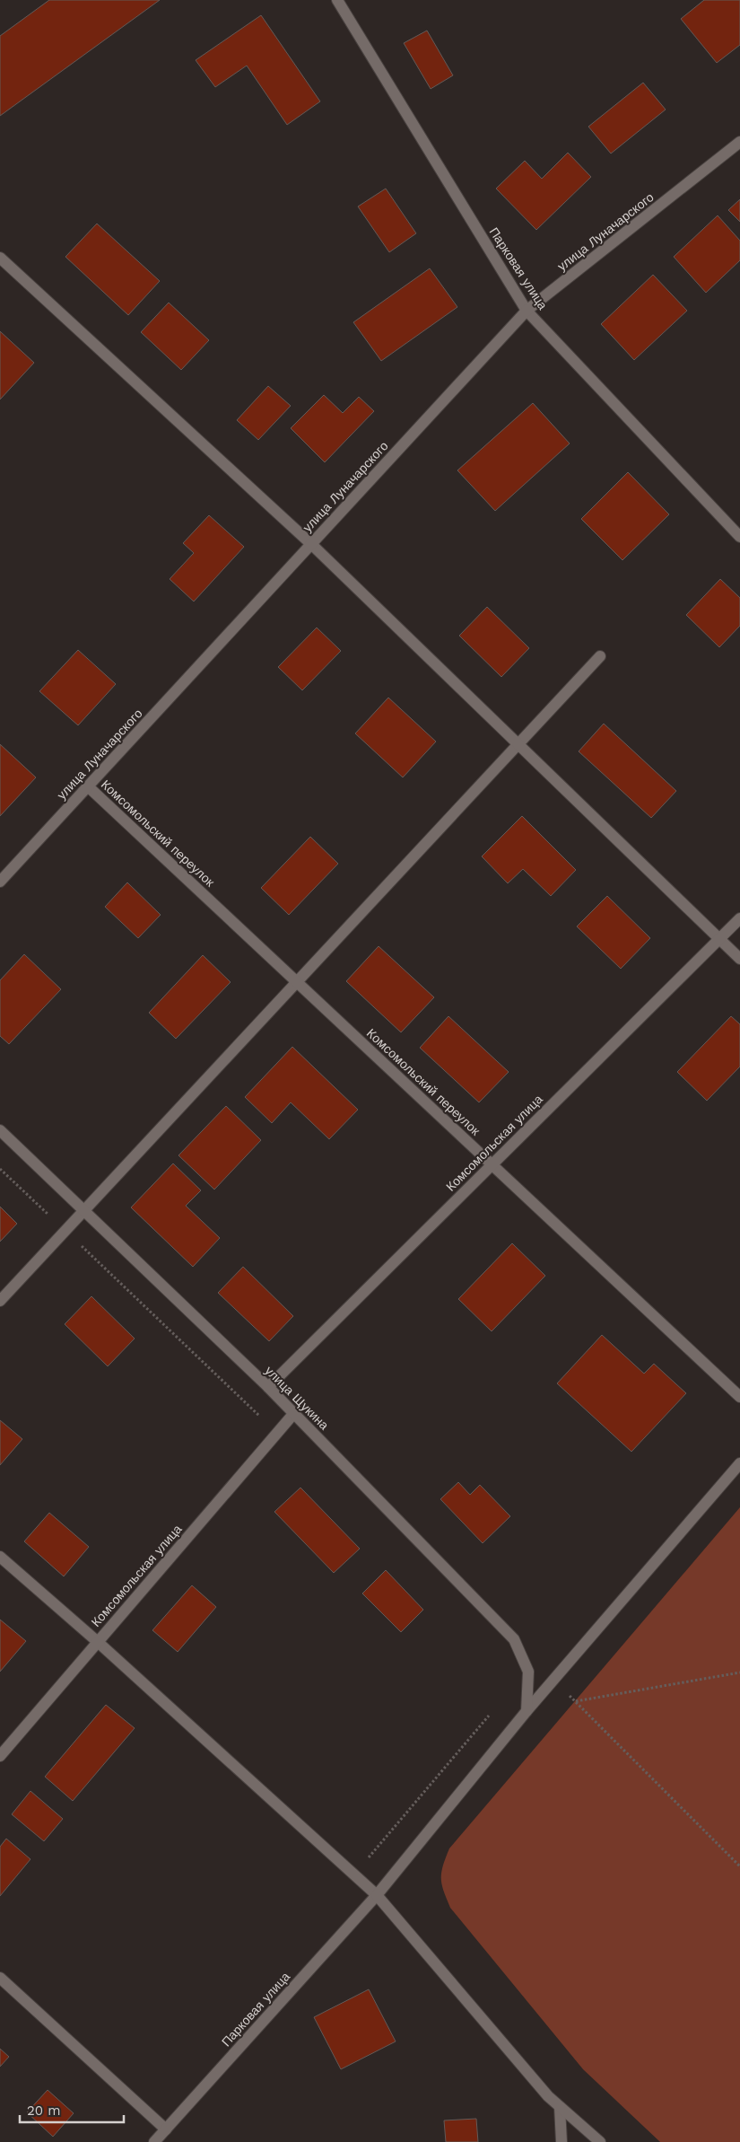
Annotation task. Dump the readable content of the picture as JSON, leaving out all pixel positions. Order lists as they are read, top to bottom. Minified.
{"streets":{"street":["улица Луначарского","Парковая улица","Комсомольский переулок","Комсомольская улица","улица Щукина"]},"crossings":[["улица Луначарского","Парковая улица"],["улица Луначарского","Комсомольский переулок"],["Парковая улица","улица Щукина"],["Комсомольский переулок","Комсомольская улица"],["Комсомольская улица","улица Щукина"]],"scale_bar":"20 m"}
